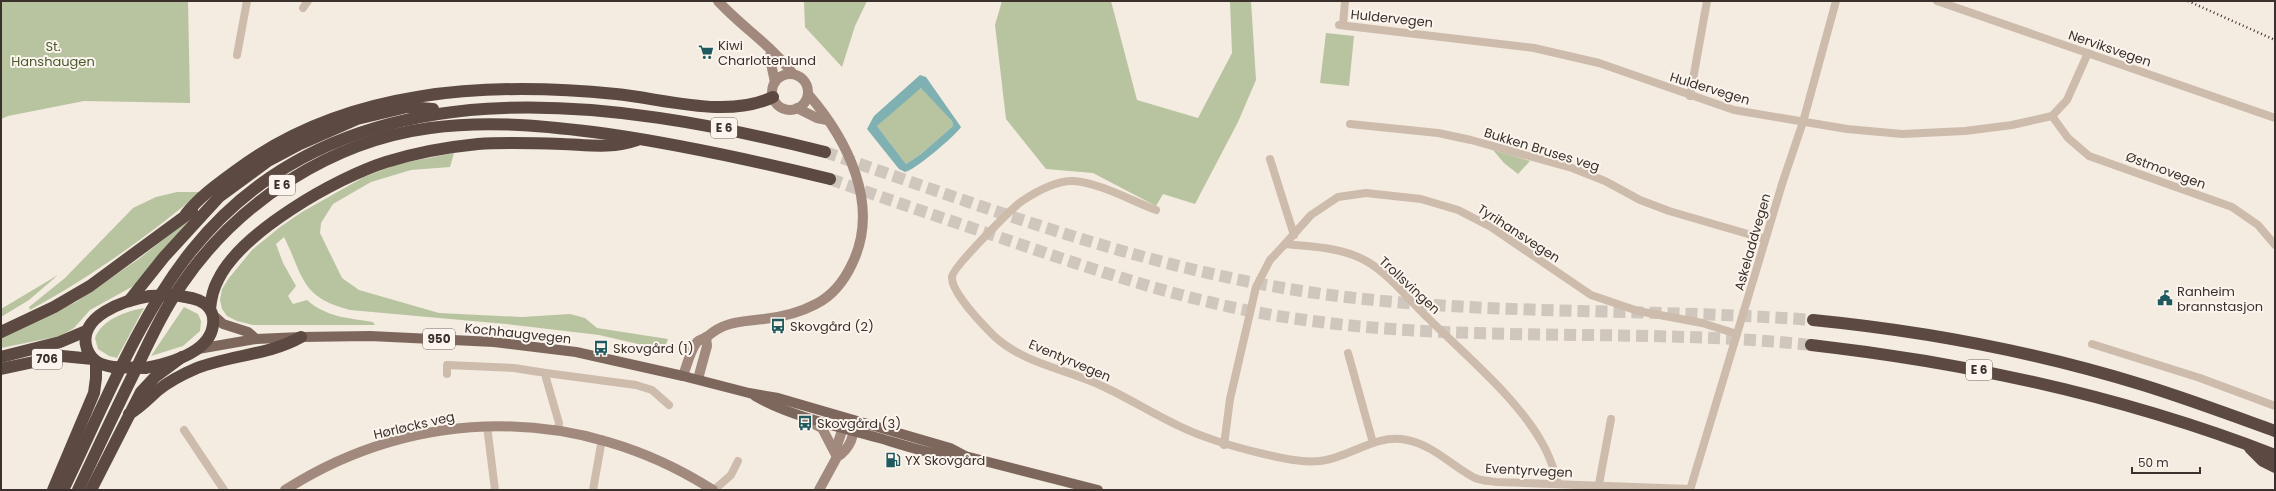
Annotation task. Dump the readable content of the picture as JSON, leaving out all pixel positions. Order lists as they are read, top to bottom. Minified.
{"streets":{"highway":["E 6","706"],"main road":["Kochhaugvegen","950"],"street":["Huldervegen","Nerviksvegen","Bukken Bruses veg","Østmovegen","Tyrihansvegen","Askeladdvegen","Trollsvingen","Eventyrvegen","Hørløcks veg"]},"crossings":[["Huldervegen","Østmovegen"],["Huldervegen","Askeladdvegen"],["E 6","706"],["Bukken Bruses veg","Askeladdvegen"],["Tyrihansvegen","Askeladdvegen"],["Tyrihansvegen","Trollsvingen"],["Askeladdvegen","Eventyrvegen"],["Trollsvingen","Eventyrvegen"],["Kochhaugvegen","706"]],"parks":["St. Hanshaugen"],"places":{"supermarket":["Kiwi Charlottenlund"],"public building":["Ranheim brannstasjon"],"bus stop":["Skovgård (2)","Skovgård (1)","Skovgård (3)"],"fuel station":["YX Skovgård"]},"scale_bar":"50 m"}
